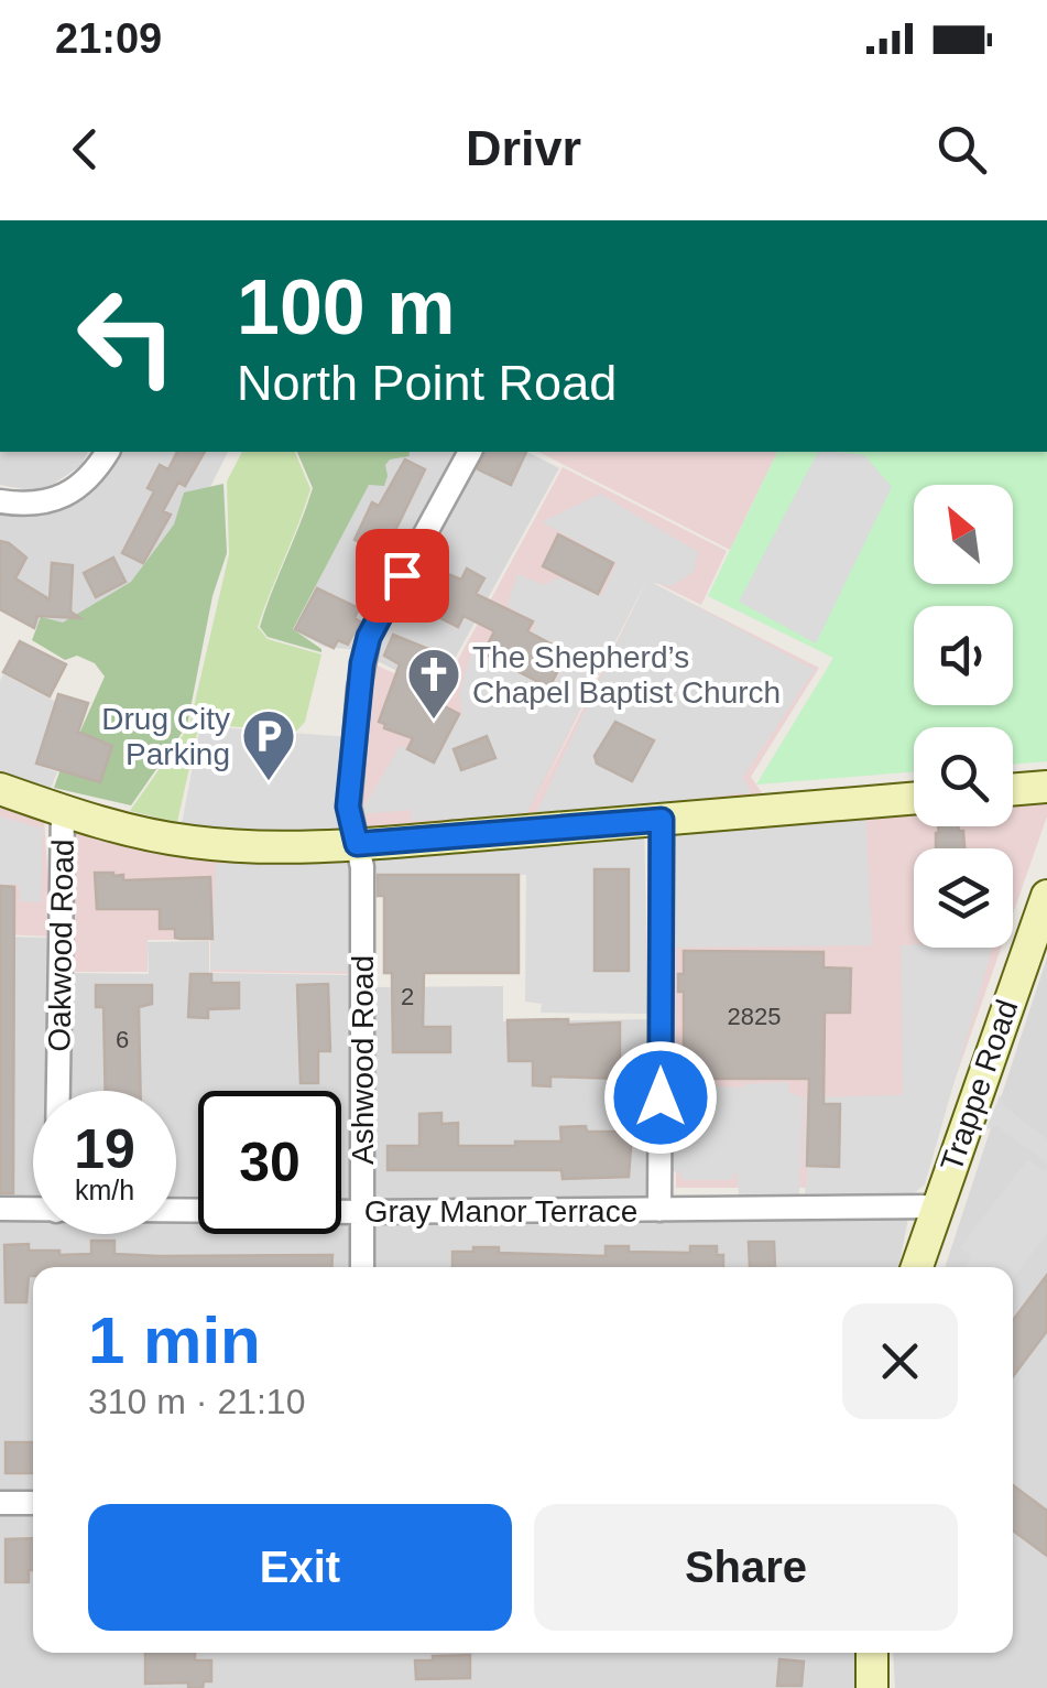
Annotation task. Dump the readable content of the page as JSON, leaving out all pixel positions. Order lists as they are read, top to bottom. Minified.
{"streets":{"street":["Oakwood Road","Ashwood Road","Trappe Road","Gray Manor Terrace"]},"crossings":[["Ashwood Road","Gray Manor Terrace"],["Trappe Road","Gray Manor Terrace"]],"places":{"church":["The Shepherd’s Chapel Baptist Church"],"parking":["Drug City Parking"]},"house_numbers":["2","2825","6"],"north":"top left","page":{"status":"21:09","header":"Drivr","turn":["100 m","North Point Road"],"speed":"19 km/h","limit":"30","heading":["1 min","310 m · 21:10"],"buttons":["Exit","Share"]}}
